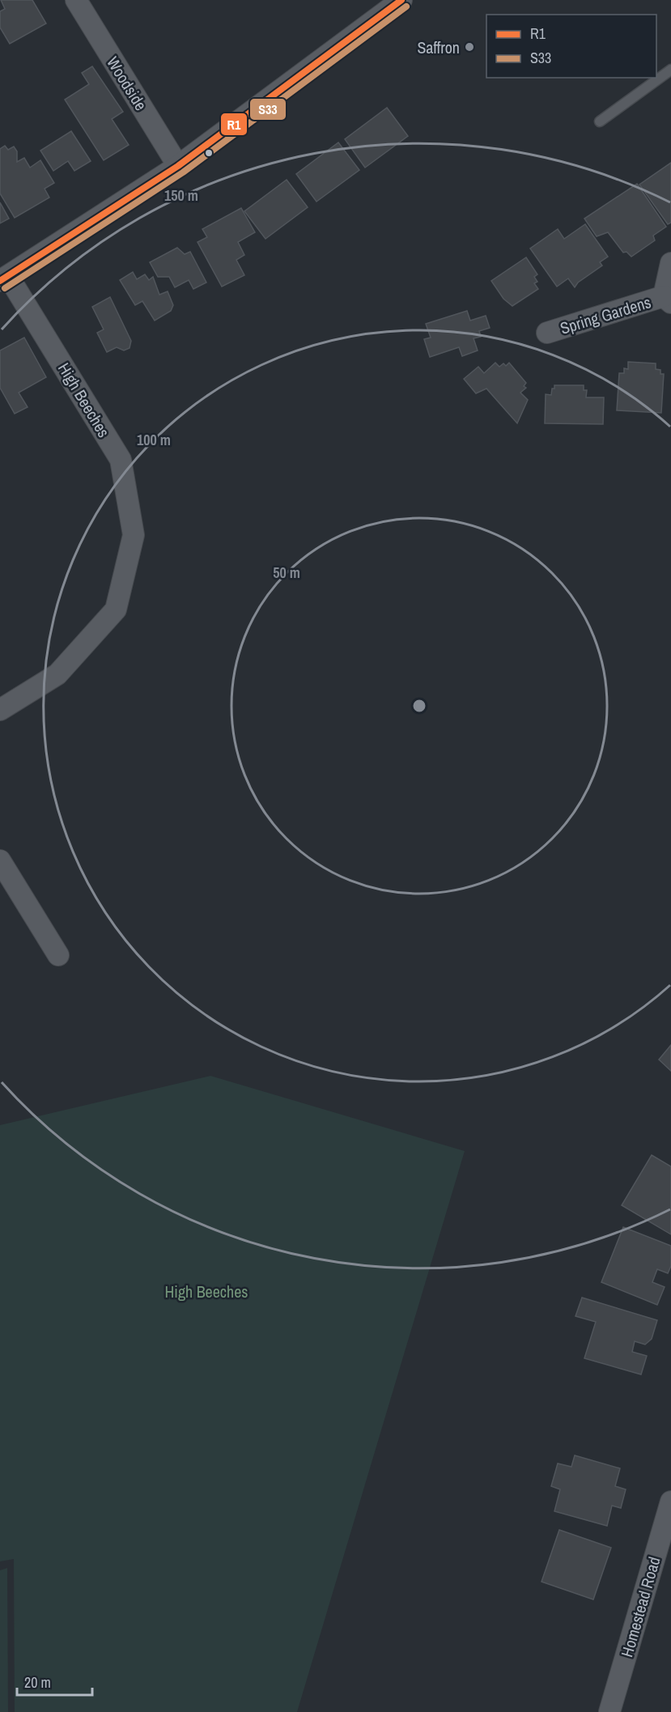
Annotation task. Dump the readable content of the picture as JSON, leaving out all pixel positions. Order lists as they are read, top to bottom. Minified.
{"streets":{"street":["Woodside","Spring Gardens","High Beeches","Homestead Road"]},"parks":["High Beeches"],"places":["Saffron"],"lines":["transit line R1","transit line S33"],"legend":["R1","S33"],"scale_bar":"20 m","rings":["150 m","100 m","50 m"]}
